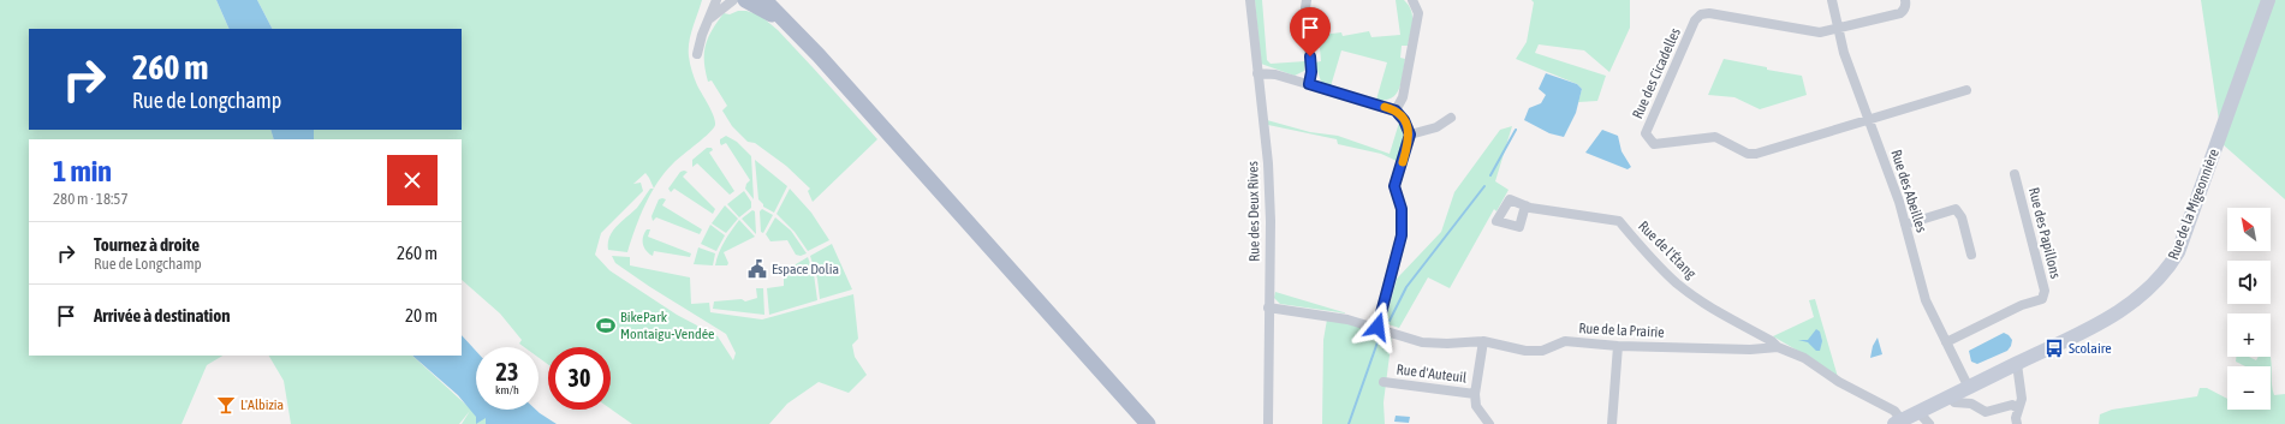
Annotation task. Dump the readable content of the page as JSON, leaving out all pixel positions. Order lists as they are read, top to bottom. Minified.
{"streets":{"street":["Rue des Cicadelles","Rue des Abeilles","Rue de la Migeonnière","Rue des Deux Rives","Rue des Papillons","Rue de l'Étang","Rue de la Prairie","Rue d'Auteuil"]},"crossings":[["Rue des Cicadelles","Rue des Abeilles"],["Rue des Abeilles","Rue de la Migeonnière"],["Rue des Abeilles","Rue des Papillons"],["Rue de la Migeonnière","Rue de l'Étang"],["Rue des Deux Rives","Rue de la Prairie"],["Rue de l'Étang","Rue de la Prairie"],["Rue de la Prairie","Rue d'Auteuil"]],"places":{"public building":["Espace Dolia"],"sports":["BikePark Montaigu-Vendée"],"bus stop":["Scolaire"],"bar":["L'Albizia"]},"north":"top left","page":{"turn":["260 m","Rue de Longchamp"],"heading":["1 min","280 m · 18:57"],"map_buttons":["+","−"],"list":[{"name":"Tournez à droite","note":"Rue de Longchamp","value":"260 m"},{"name":"Arrivée à destination","value":"20 m"}],"speed":"23 km/h","limit":"30"}}
